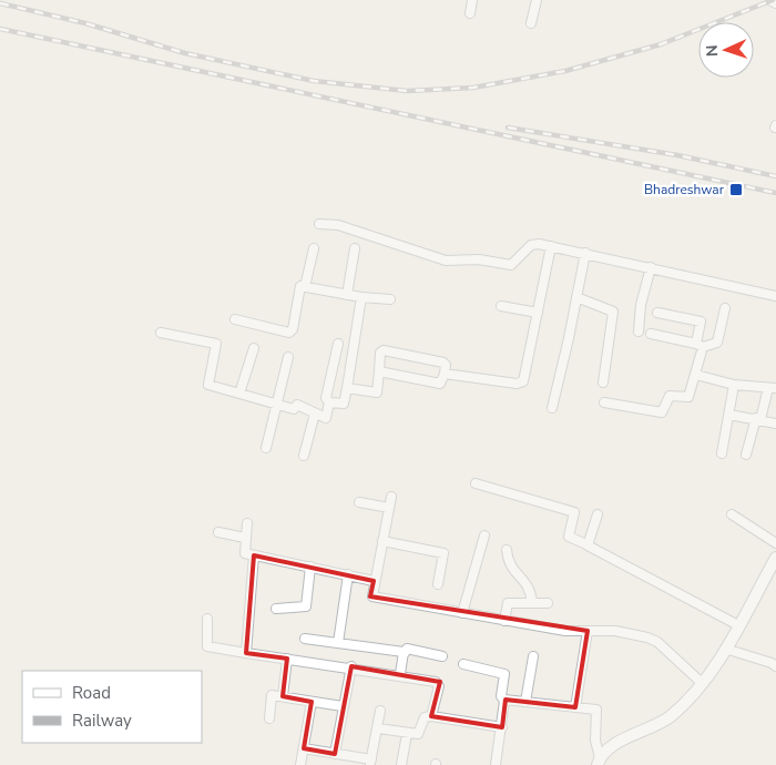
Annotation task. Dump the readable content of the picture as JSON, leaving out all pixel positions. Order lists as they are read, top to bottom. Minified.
{"places":{"transit":["Bhadreshwar"]},"legend":["Road","Railway"],"north":"left"}
